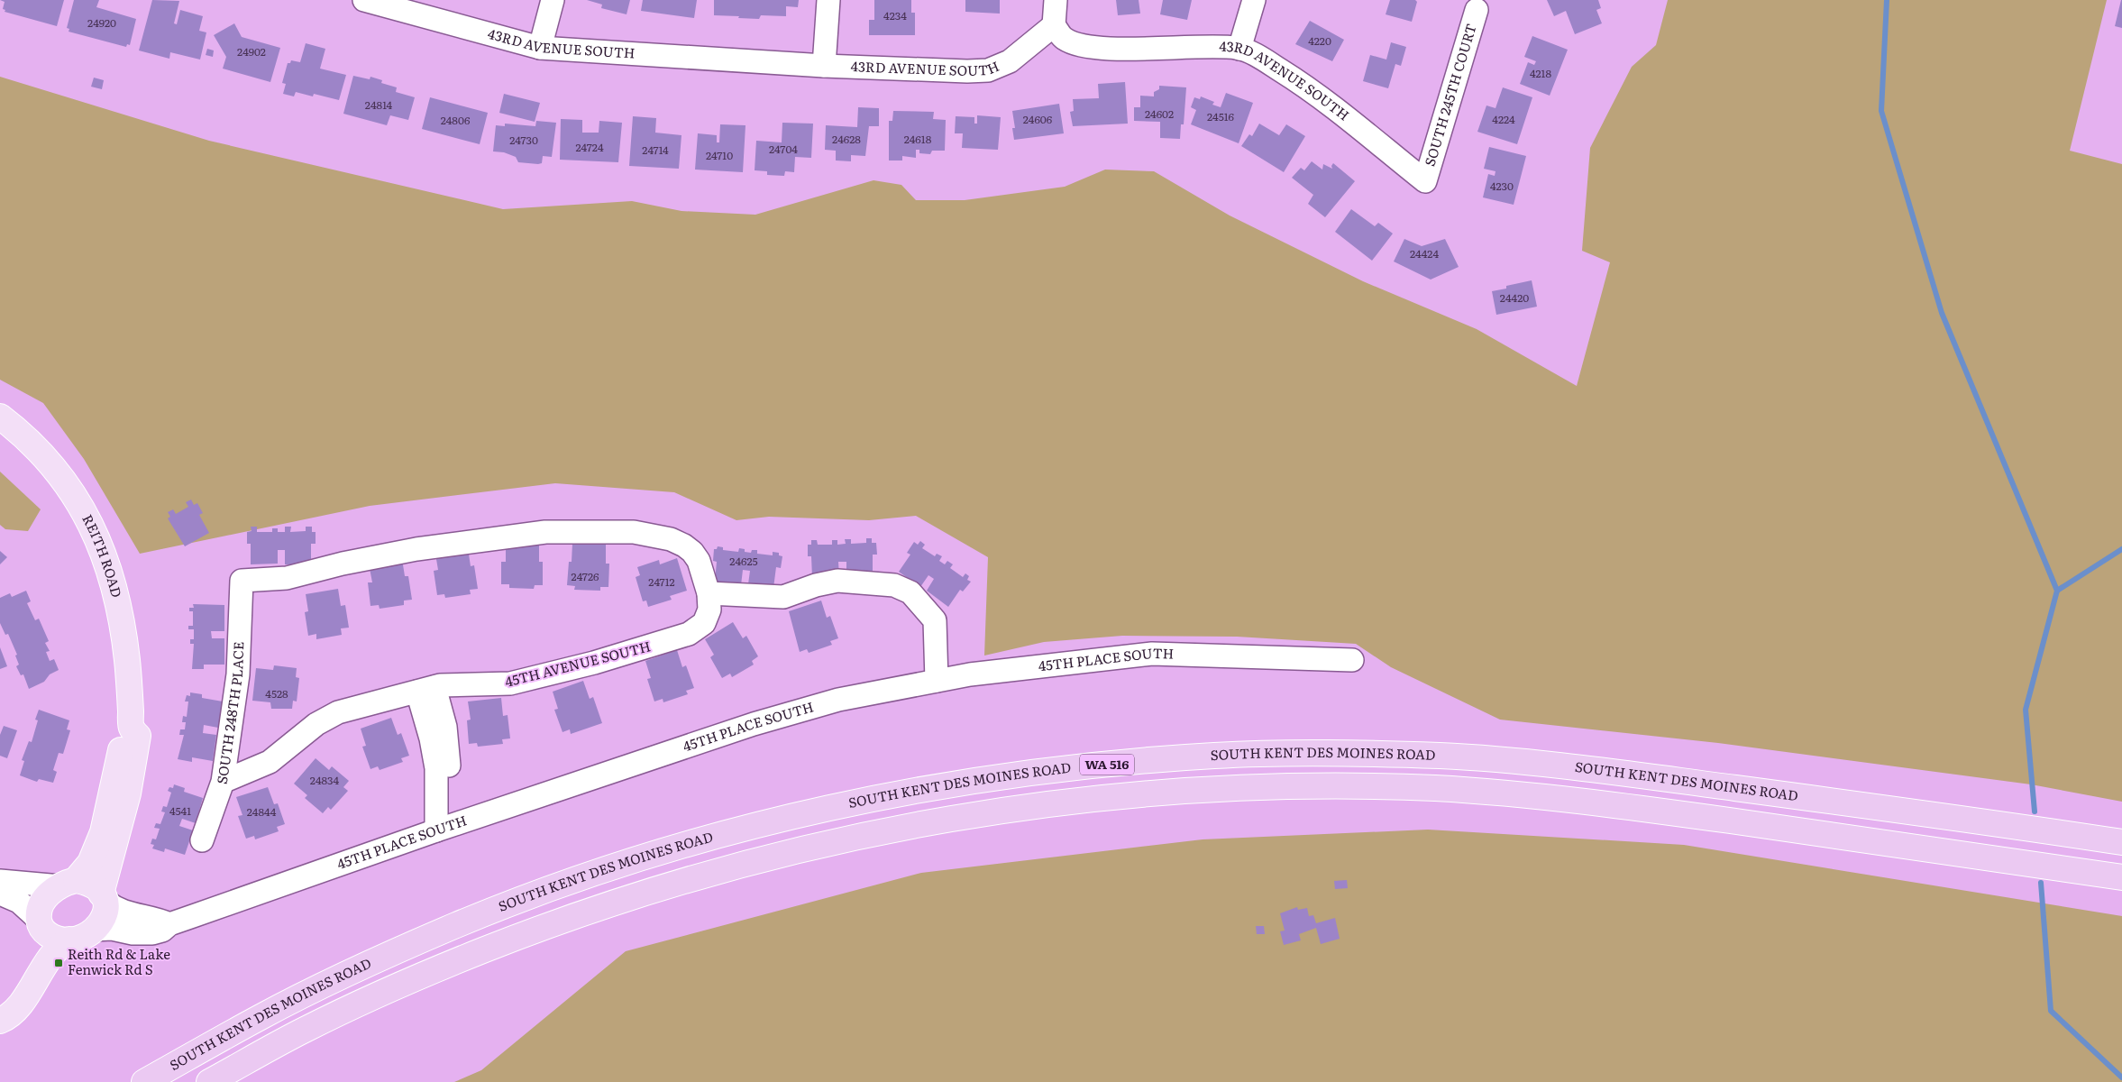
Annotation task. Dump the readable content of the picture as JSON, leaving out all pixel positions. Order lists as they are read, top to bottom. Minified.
{"streets":{"highway":["SOUTH KENT DES MOINES ROAD","WA 516"],"main road":["REITH ROAD"],"street":["43RD AVENUE SOUTH","SOUTH 245TH COURT","45TH PLACE SOUTH","45TH AVENUE SOUTH","SOUTH 248TH PLACE"]},"crossings":[["43RD AVENUE SOUTH","SOUTH 245TH COURT"],["REITH ROAD","45TH PLACE SOUTH"],["45TH AVENUE SOUTH","SOUTH 248TH PLACE"]],"places":{"transit":["Reith Rd & Lake Fenwick Rd S"]},"house_numbers":["4234","24920","4220","24902","4218","24814","24602","24516","24606","4224","24806","24628","24618","24730","24724","24704","24714","24710","4230","24424","24420","24625","24726","24712","4528","24834","4541","24844"]}
